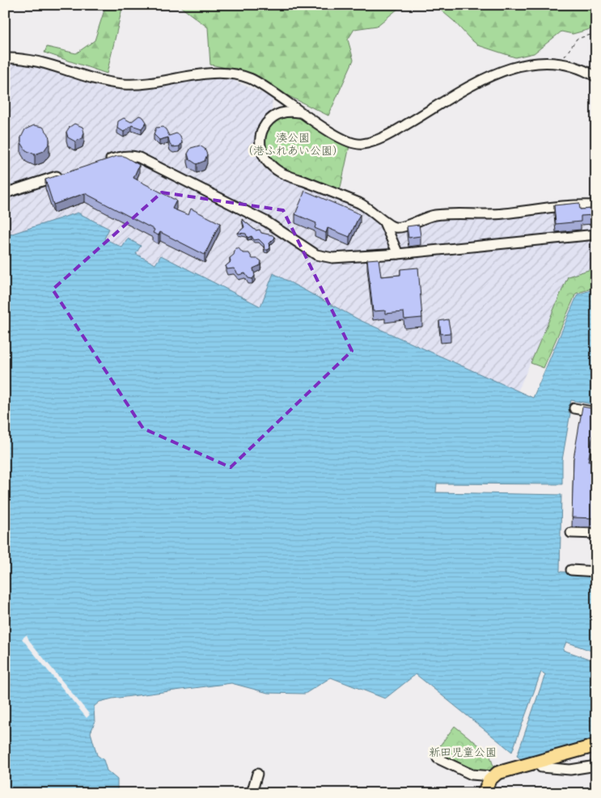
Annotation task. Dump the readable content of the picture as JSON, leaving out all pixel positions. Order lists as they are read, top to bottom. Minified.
{"parks":["湊公園 （港ふれあい公園）","新田児童公園"]}
